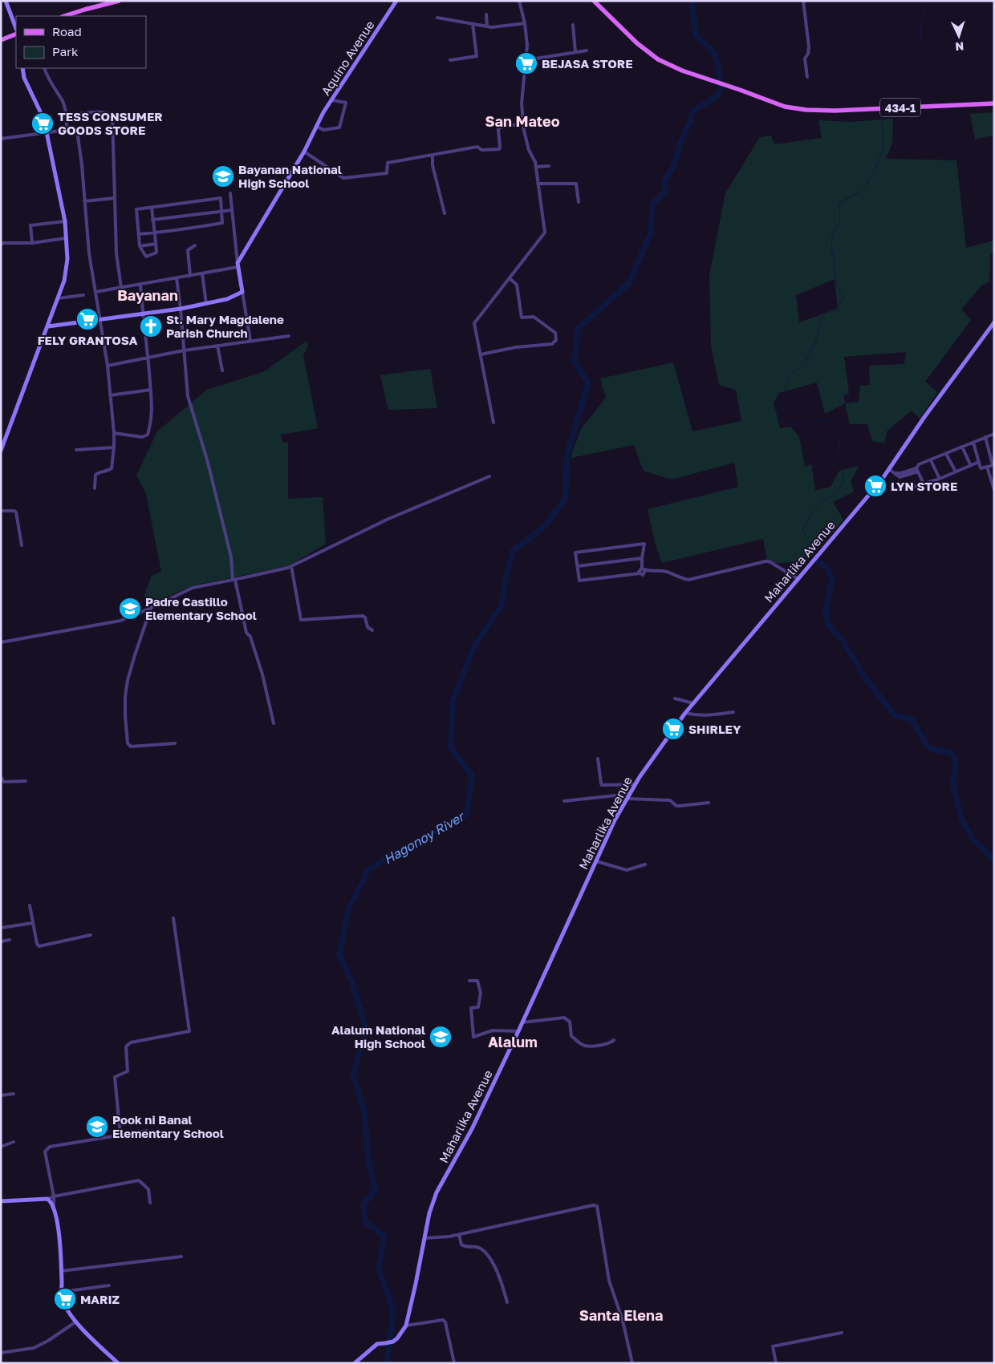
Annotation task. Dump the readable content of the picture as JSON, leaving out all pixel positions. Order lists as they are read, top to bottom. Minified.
{"streets":{"main road":["Aquino Avenue","434-1","Maharlika Avenue"]},"districts":["San Mateo","Bayanan","Alalum","Santa Elena"],"water":["Hagonoy River"],"places":{"supermarket":["BEJASA STORE","TESS CONSUMER GOODS STORE","FELY GRANTOSA","LYN STORE","SHIRLEY","MARIZ"],"school or university":["Bayanan National High School","Padre Castillo Elementary School","Alalum National High School","Pook ni Banal Elementary School"],"church":["St. Mary Magdalene Parish Church"]},"legend":["Road","Park"],"north":"bottom"}
